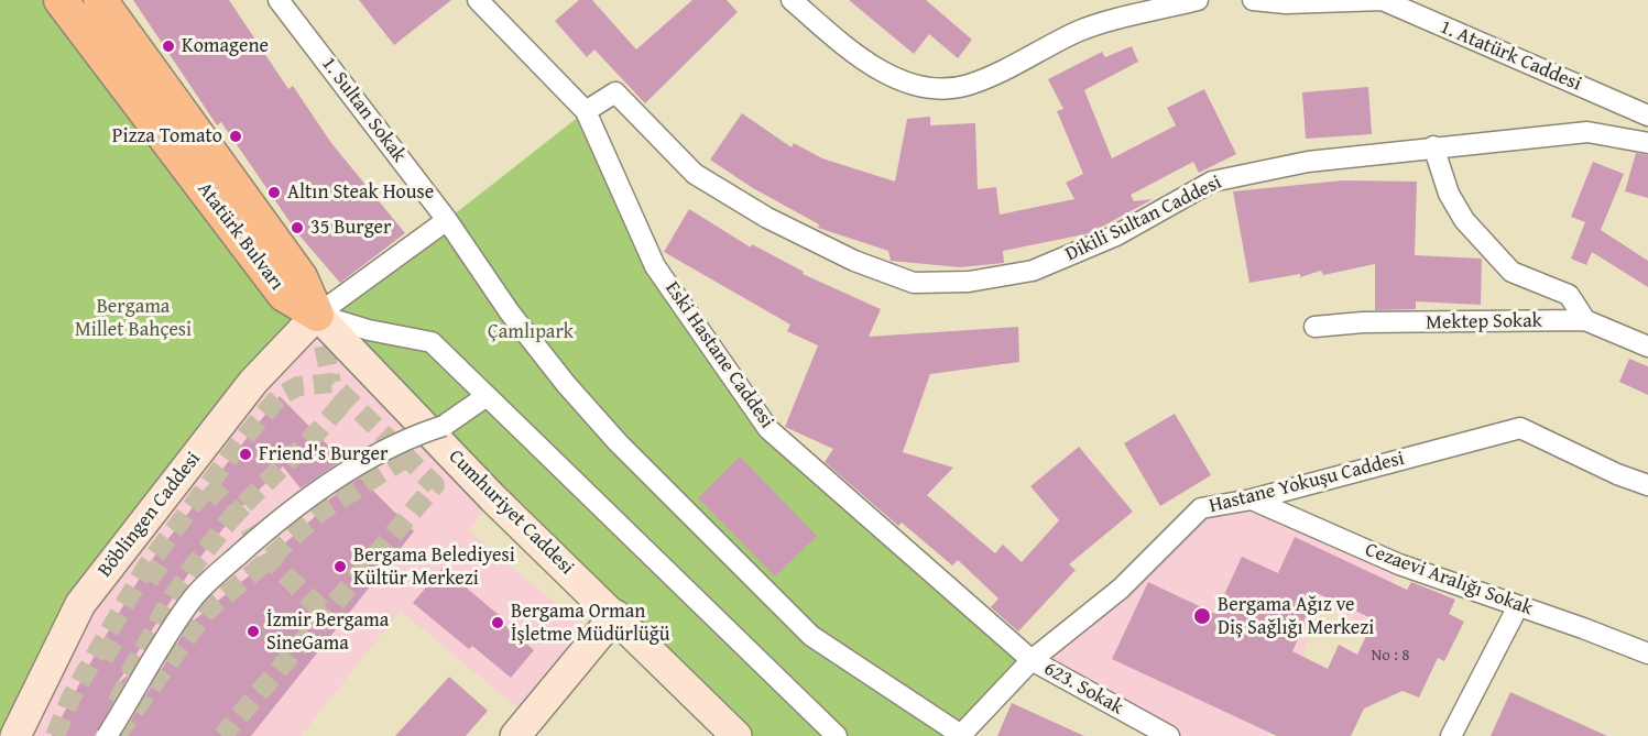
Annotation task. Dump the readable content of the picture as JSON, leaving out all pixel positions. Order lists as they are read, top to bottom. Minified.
{"streets":{"main road":["Atatürk Bulvarı","Cumhuriyet Caddesi","Böblingen Caddesi"],"street":["1. Atatürk Caddesi","1. Sultan Sokak","Dikili Sultan Caddesi","Mektep Sokak","Eski Hastane Caddesi","Hastane Yokuşu Caddesi","Cezaevi Aralığı Sokak","623. Sokak"]},"crossings":[["Dikili Sultan Caddesi","Eski Hastane Caddesi"],["Atatürk Bulvarı","Cumhuriyet Caddesi"],["Atatürk Bulvarı","Böblingen Caddesi"],["Eski Hastane Caddesi","Hastane Yokuşu Caddesi"],["Eski Hastane Caddesi","623. Sokak"],["Hastane Yokuşu Caddesi","Cezaevi Aralığı Sokak"],["Hastane Yokuşu Caddesi","623. Sokak"],["Cumhuriyet Caddesi","Böblingen Caddesi"]],"parks":["Bergama Millet Bahçesi","Çamlıpark"],"places":["Komagene","Pizza Tomato","Altın Steak House","35 Burger","Friend's Burger","Bergama Belediyesi Kültür Merkezi","Bergama Ağız ve Diş Sağlığı Merkezi","Bergama Orman İşletme Müdürlüğü","İzmir Bergama SineGama"],"house_numbers":["No : 8"]}
